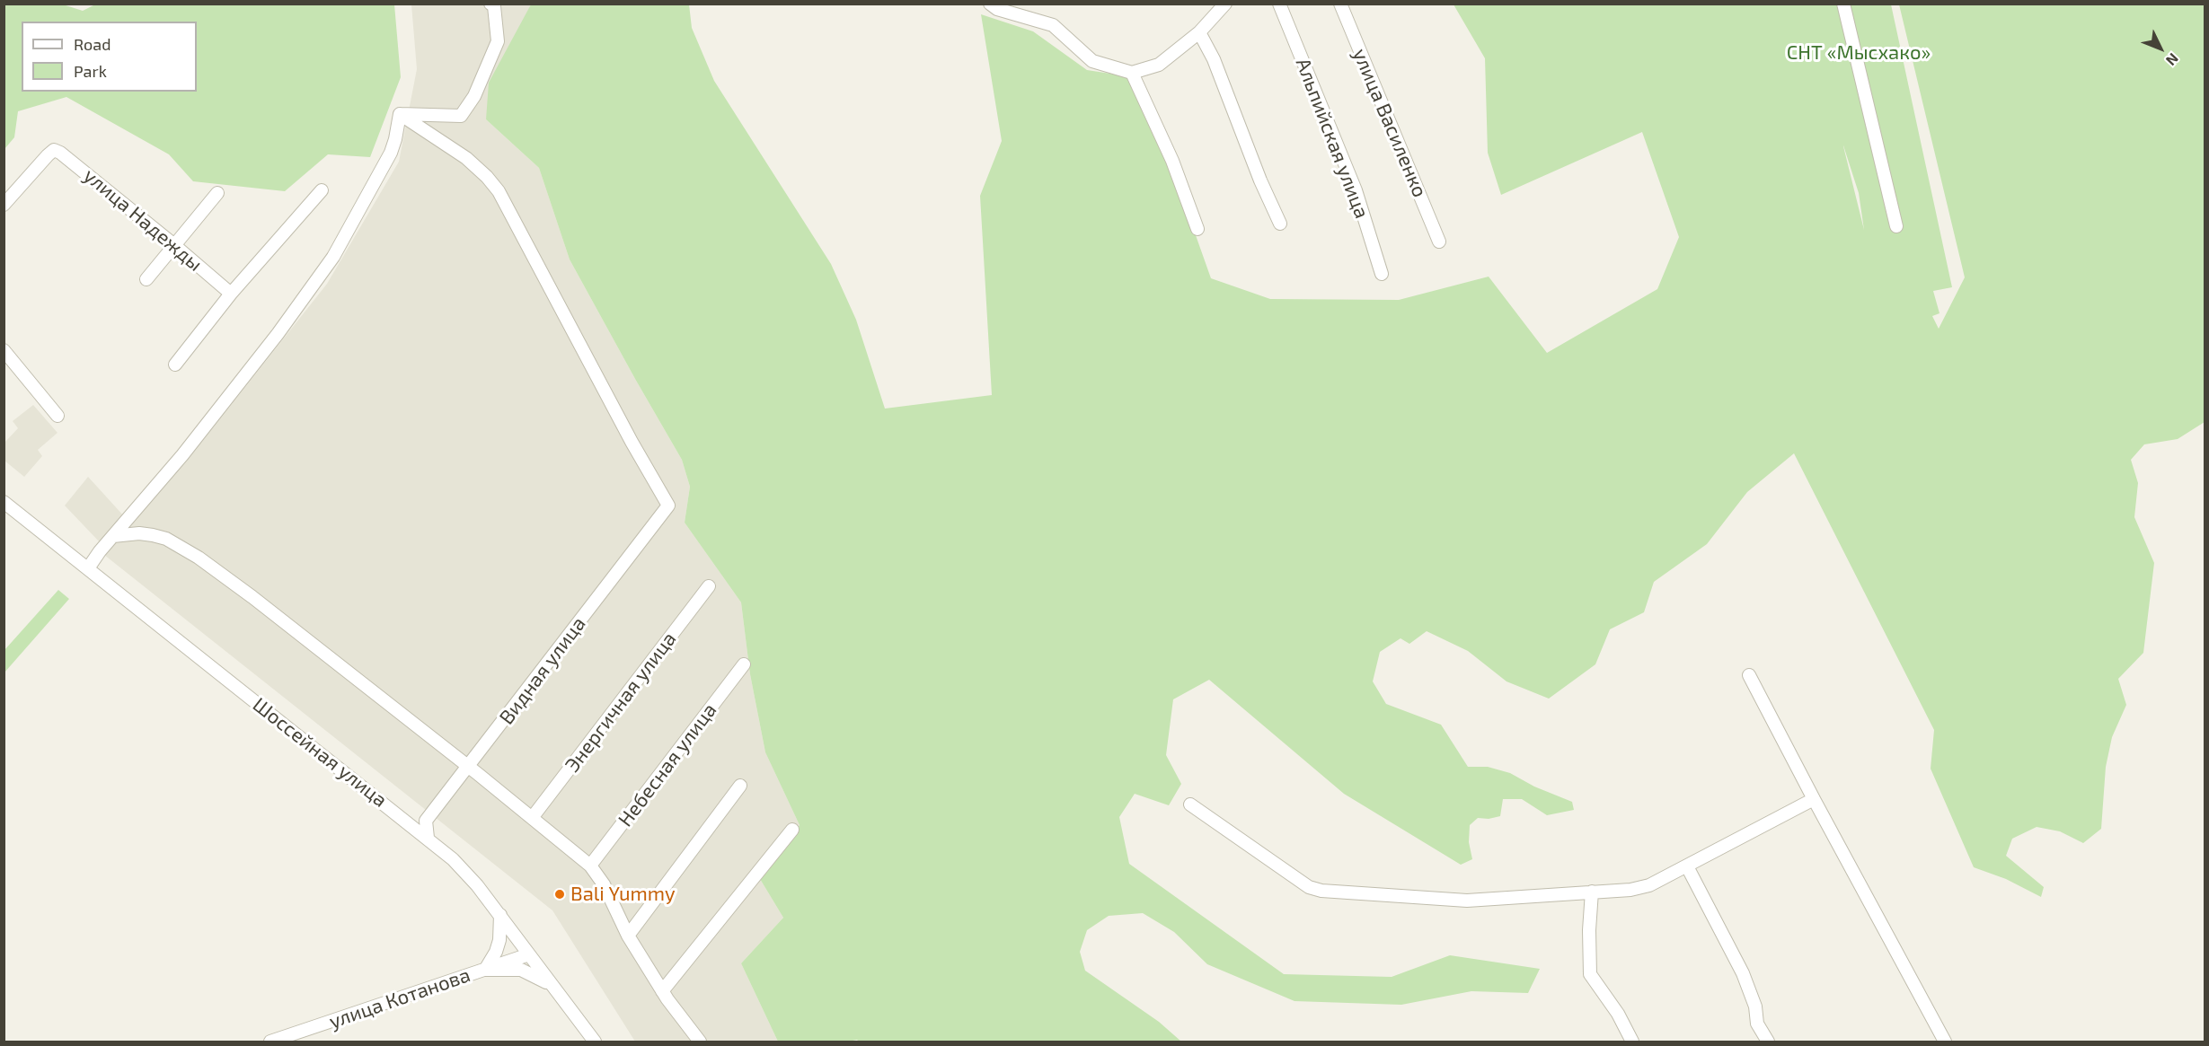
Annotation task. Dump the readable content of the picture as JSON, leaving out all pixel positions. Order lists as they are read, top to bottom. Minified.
{"streets":{"street":["улица Василенко","Альпийская улица","улица Надежды","Видная улица","Энергичная улица","Шоссейная улица","Небесная улица","улица Котанова"]},"crossings":[["Видная улица","Шоссейная улица"],["Шоссейная улица","улица Котанова"]],"parks":["СНТ «Мысхако»"],"places":["Bali Yummy"],"legend":["Road","Park"],"north":"bottom right"}
